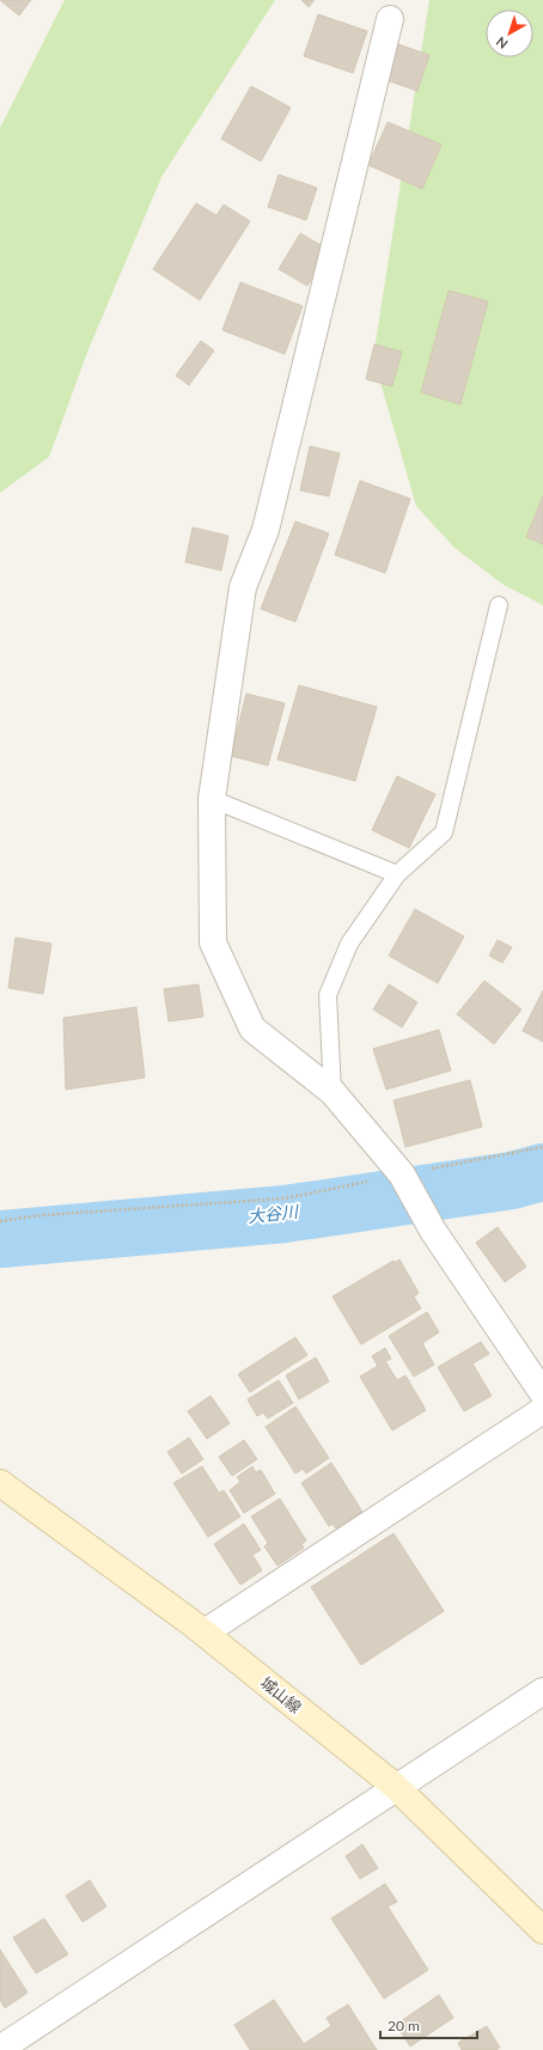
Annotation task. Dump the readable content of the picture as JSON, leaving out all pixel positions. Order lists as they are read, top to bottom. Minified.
{"streets":{"main road":["城山線"]},"water":["大谷川"],"scale_bar":"20 m","north":"bottom left"}
